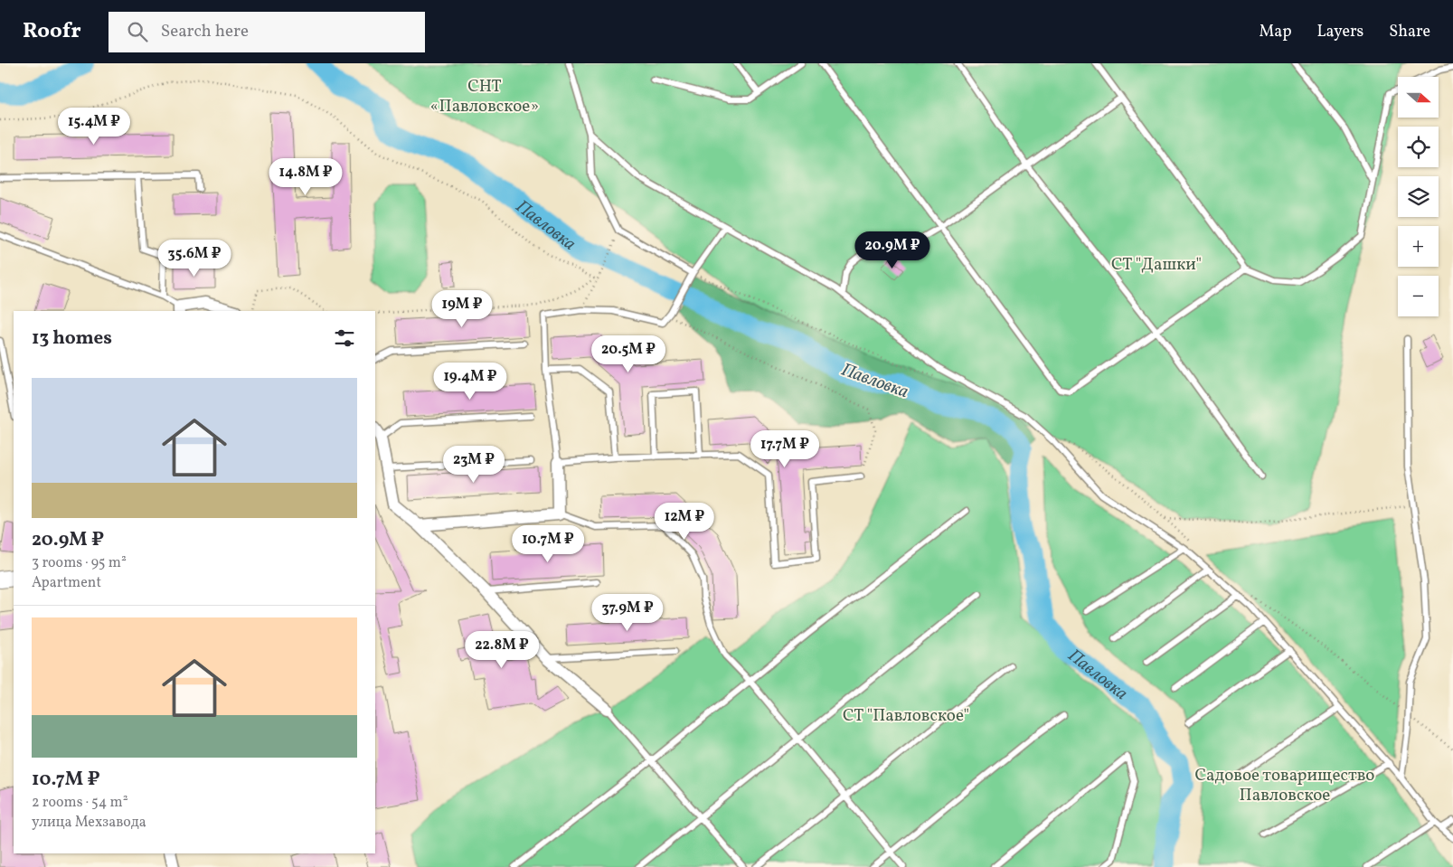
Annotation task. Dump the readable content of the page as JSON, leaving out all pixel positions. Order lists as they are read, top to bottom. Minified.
{"water":["Павловка"],"parks":["СНТ «Павловское»","СТ \"Дашки\"","СТ \"Павловское\"","Садовое товарищество Павловское"],"north":"right","page":{"header":"Roofr","search":"Search here","nav":["Map","Layers","Share"],"map_buttons":["+","−"],"price":["15.4M ₽","14.8M ₽","20.9M ₽","35.6M ₽","19M ₽","20.5M ₽","19.4M ₽","17.7M ₽","23M ₽","12M ₽","10.7M ₽","37.9M ₽","22.8M ₽"],"heading":"13 homes","list":[{"name":"20.9M ₽","note":"3 rooms · 95 m² · Apartment"},{"name":"10.7M ₽","note":"2 rooms · 54 m² · улица Мехзавода"}]}}
